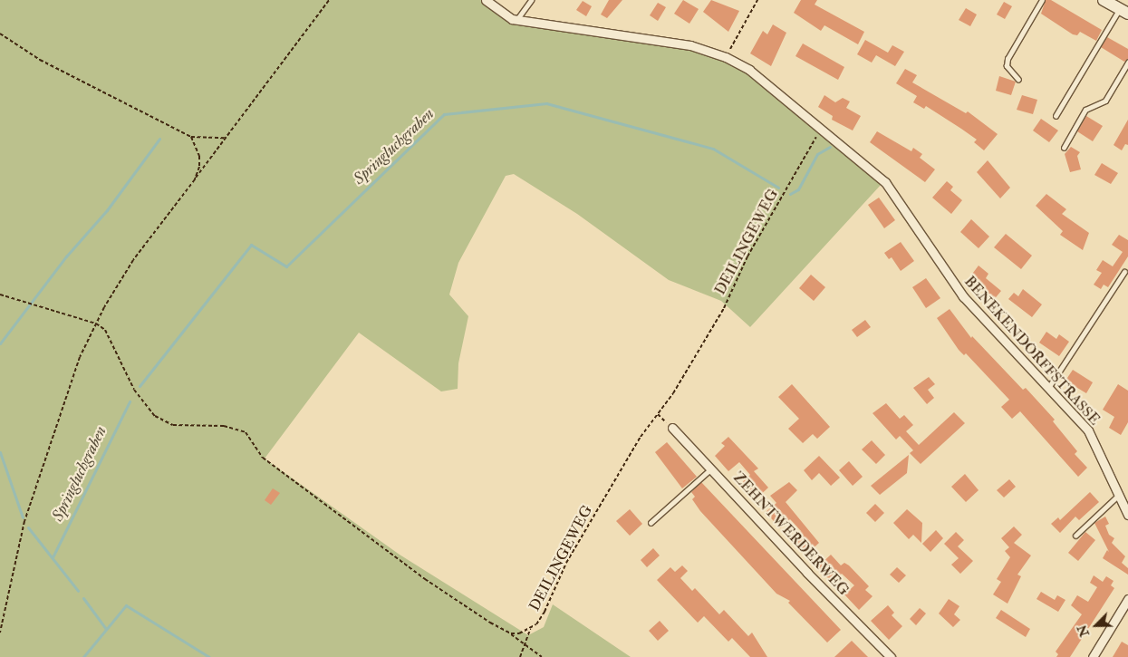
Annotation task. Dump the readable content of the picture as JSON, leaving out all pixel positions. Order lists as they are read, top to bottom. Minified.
{"streets":{"street":["BENEKENDORFFSTRASSE","ZEHNTWERDERWEG"],"path":["DEILINGEWEG"]},"crossings":[["DEILINGEWEG","BENEKENDORFFSTRASSE"]],"water":["Springluchgraben"],"north":"bottom left"}
